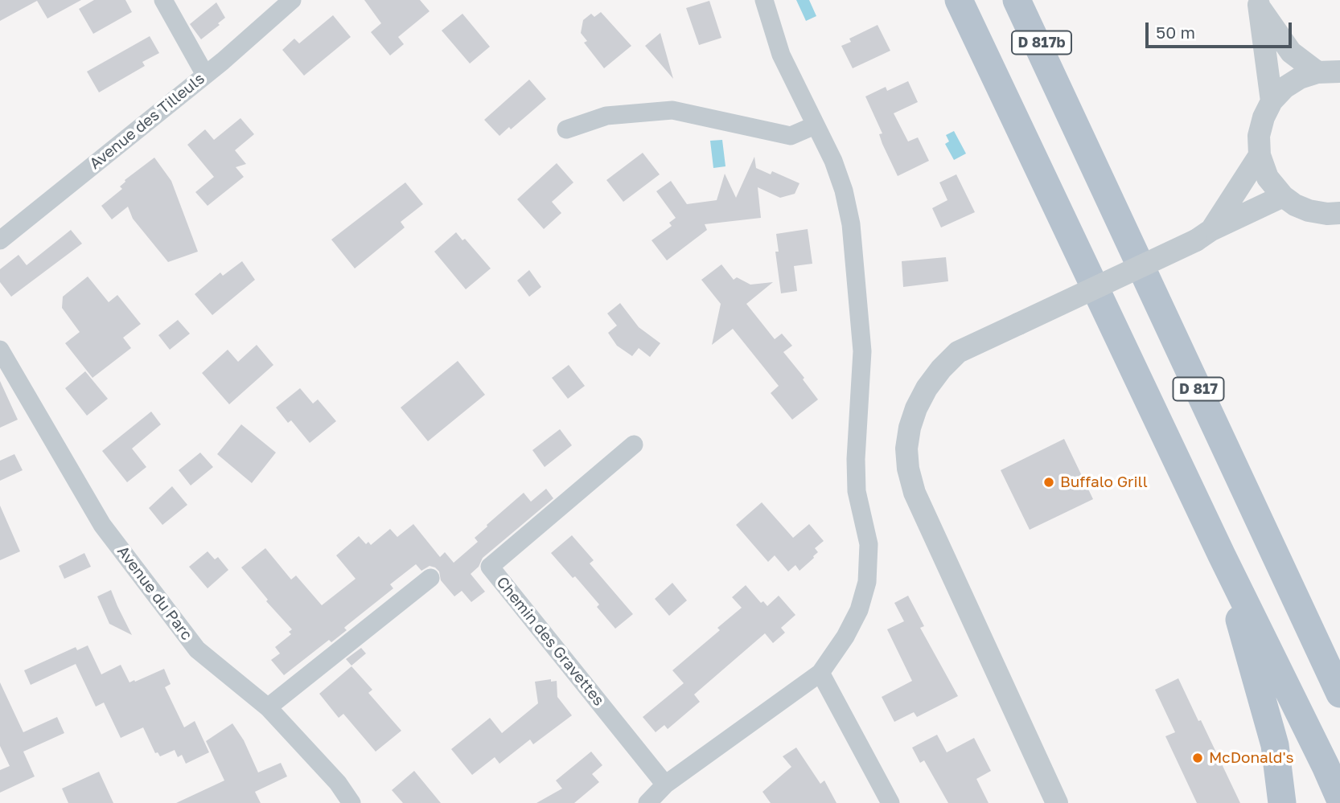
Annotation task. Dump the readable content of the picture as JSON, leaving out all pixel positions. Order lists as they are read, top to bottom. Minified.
{"streets":{"main road":["D 817b","D 817"],"street":["Avenue des Tilleuls","Avenue du Parc","Chemin des Gravettes"]},"crossings":[["D 817b","D 817"]],"places":["Buffalo Grill","McDonald's"],"scale_bar":"50 m"}
